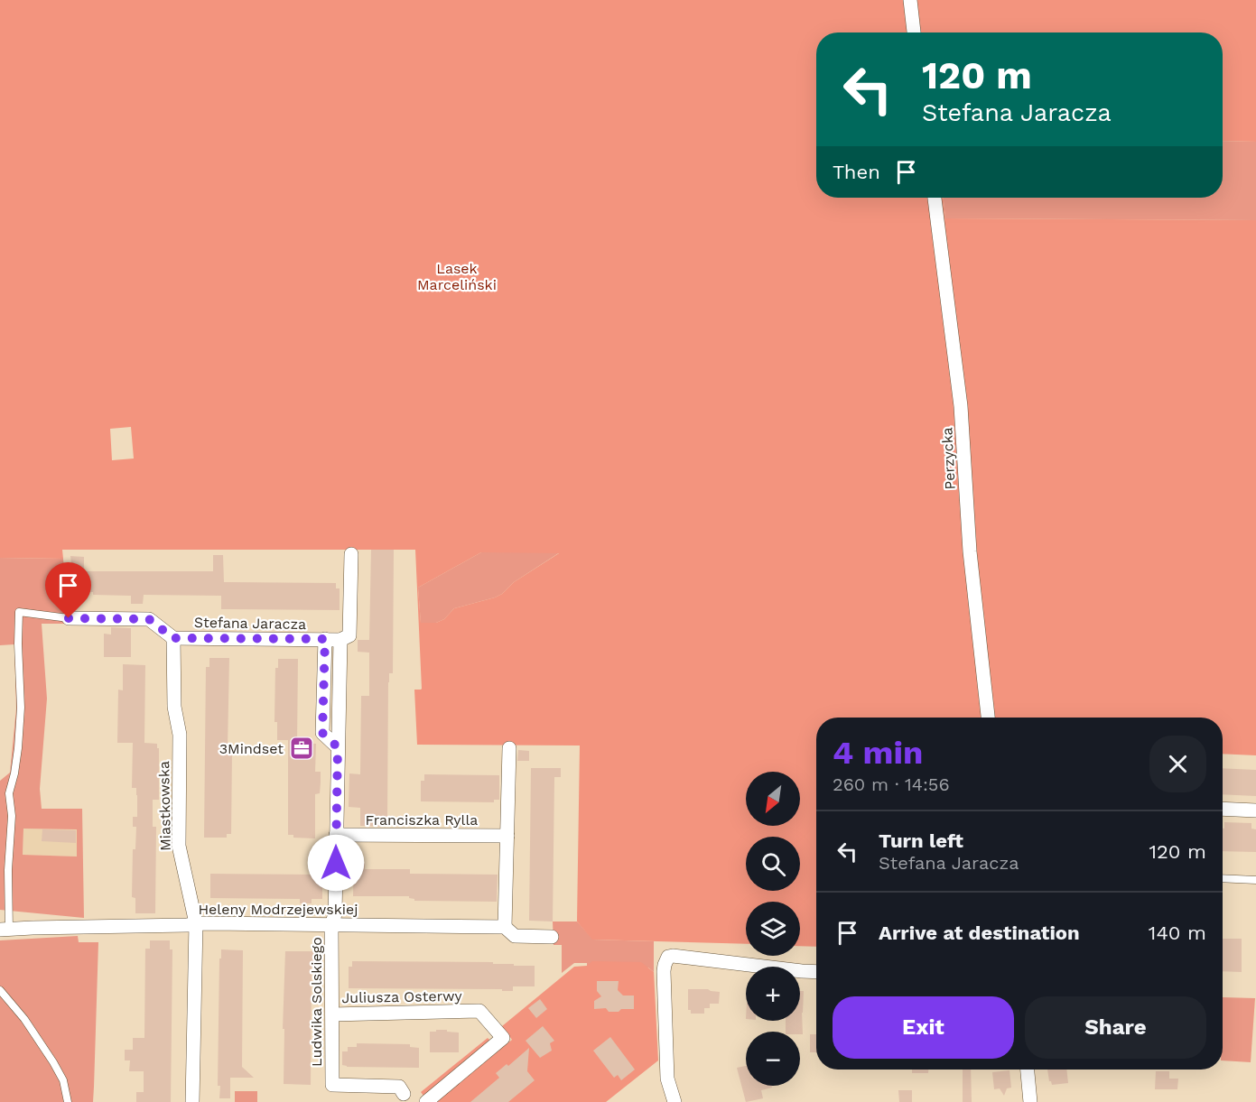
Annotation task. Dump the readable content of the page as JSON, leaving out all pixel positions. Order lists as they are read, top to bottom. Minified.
{"streets":{"street":["Perzycka","Stefana Jaracza","Miastkowska","Franciszka Rylla","Heleny Modrzejewskiej","Juliusza Osterwy","Ludwika Solskiego"]},"crossings":[["Stefana Jaracza","Miastkowska"],["Stefana Jaracza","Ludwika Solskiego"],["Miastkowska","Heleny Modrzejewskiej"],["Franciszka Rylla","Ludwika Solskiego"],["Heleny Modrzejewskiej","Ludwika Solskiego"],["Juliusza Osterwy","Ludwika Solskiego"]],"parks":["Lasek Marceliński"],"places":{"office":["3Mindset"]},"north":"bottom left","page":{"turn":["120 m","Stefana Jaracza"],"then":"Then","heading":["4 min","260 m · 14:56"],"map_buttons":["+","−"],"list":[{"name":"Turn left","note":"Stefana Jaracza","value":"120 m"},{"name":"Arrive at destination","value":"140 m"}],"buttons":["Exit","Share"]}}
